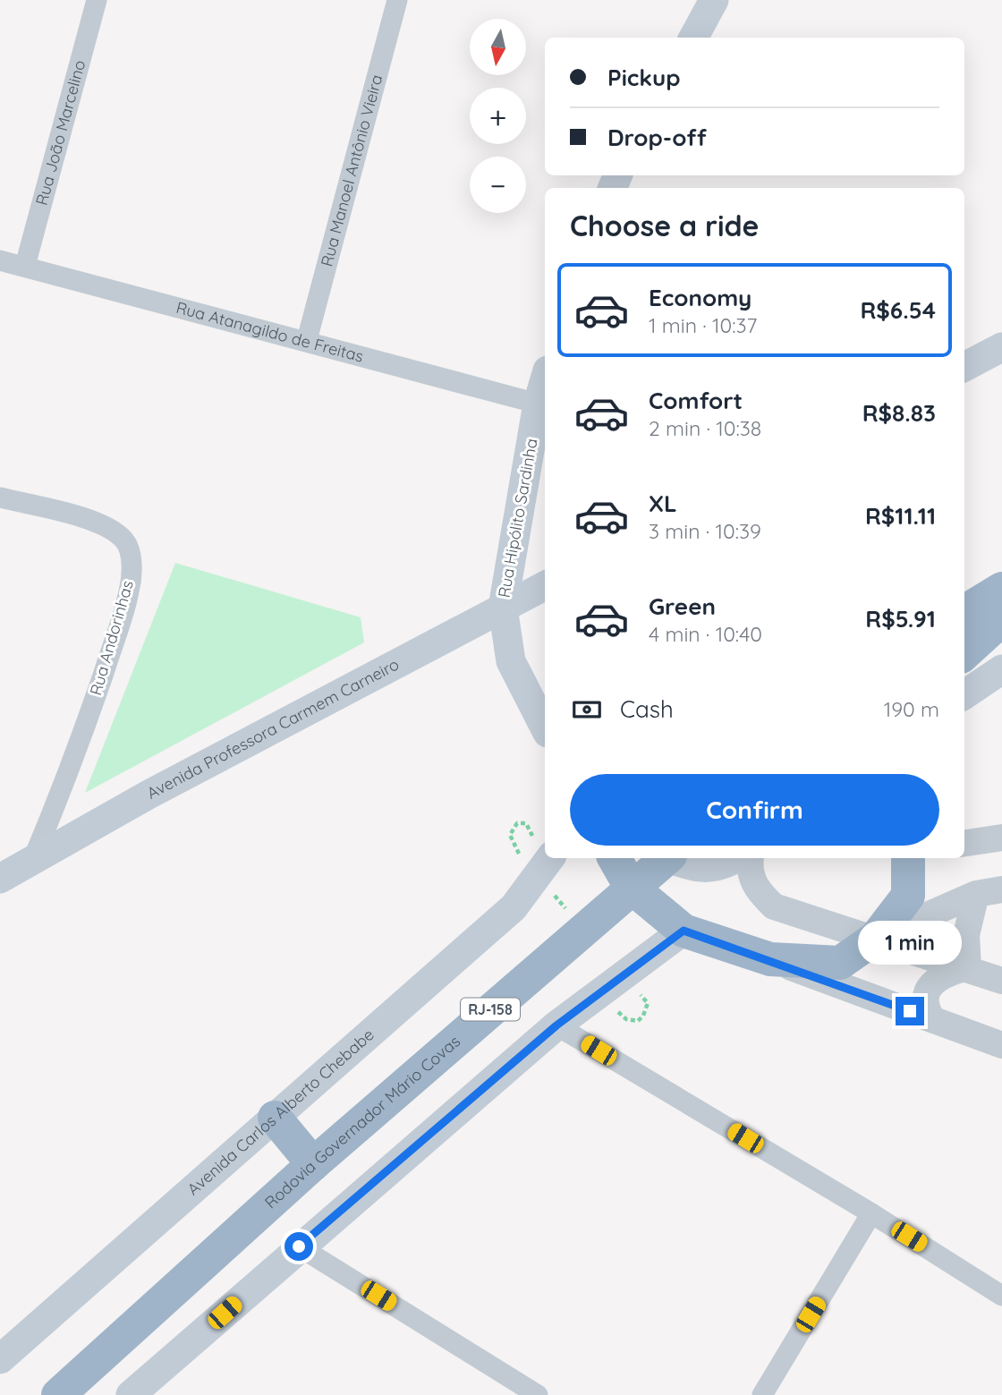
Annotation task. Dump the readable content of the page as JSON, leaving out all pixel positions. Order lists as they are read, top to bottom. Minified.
{"streets":{"highway":["RJ-158","Rodovia Governador Mário Covas"],"main road":["Rua Hipólito Sardinha","Avenida Professora Carmem Carneiro","Avenida Carlos Alberto Chebabe"],"street":["Rua João Marcelino","Rua Manoel Antônio Vieira","Rua Atanagildo de Freitas","Rua Andorinhas"]},"crossings":[["Rua João Marcelino","Rua Atanagildo de Freitas"],["Rua Manoel Antônio Vieira","Rua Atanagildo de Freitas"],["Rua Atanagildo de Freitas","Rua Hipólito Sardinha"],["Rua Hipólito Sardinha","Avenida Professora Carmem Carneiro"],["Rua Andorinhas","Avenida Professora Carmem Carneiro"]],"north":"bottom","page":{"map_buttons":["+","−"],"banner":["Pickup","Drop-off"],"heading":"Choose a ride","list":[{"name":"Economy","note":"1 min · 10:37","value":"R$6.54"},{"name":"Comfort","note":"2 min · 10:38","value":"R$8.83"},{"name":"XL","note":"3 min · 10:39","value":"R$11.11"},{"name":"Green","note":"4 min · 10:40","value":"R$5.91"}],"pay":["Cash","190 m"],"buttons":"Confirm","bubble":"1 min"}}
